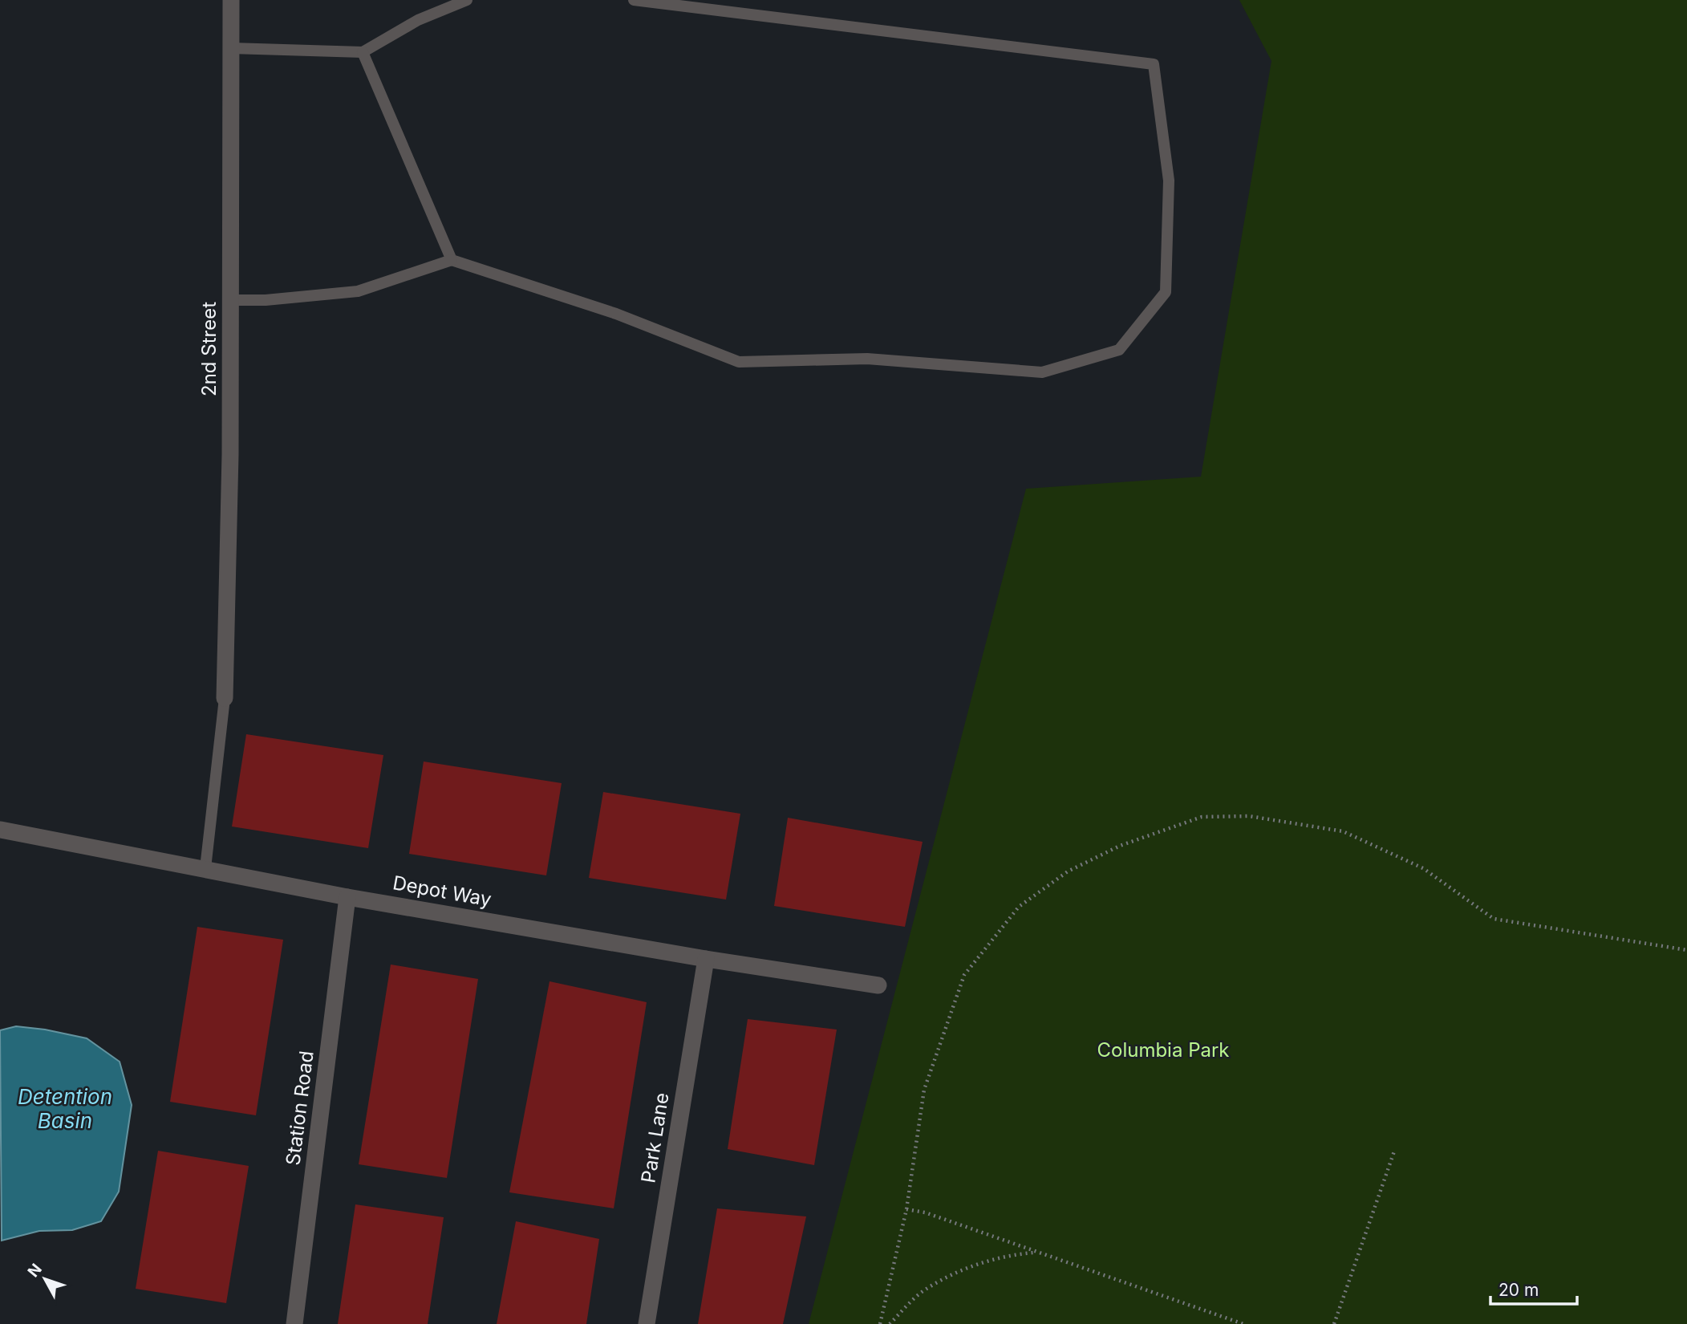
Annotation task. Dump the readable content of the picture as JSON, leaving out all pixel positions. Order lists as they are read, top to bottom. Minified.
{"streets":{"street":["2nd Street","Depot Way","Station Road","Park Lane"]},"crossings":[["Depot Way","Station Road"],["Depot Way","Park Lane"]],"water":["Detention Basin"],"parks":["Columbia Park"],"scale_bar":"20 m","north":"top left"}
